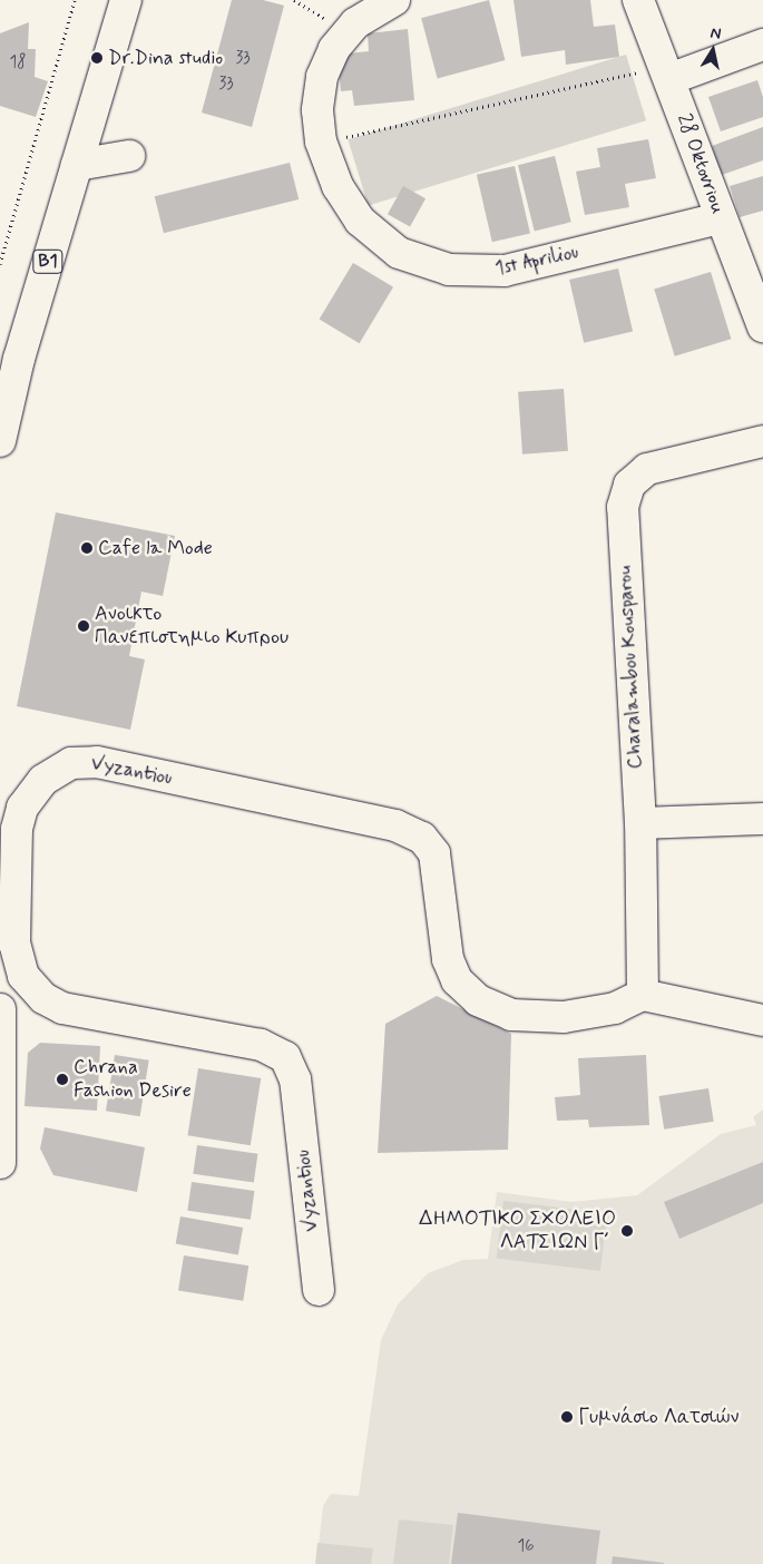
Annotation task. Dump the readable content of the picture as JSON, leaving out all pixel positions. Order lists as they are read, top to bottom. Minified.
{"streets":{"street":["28 Oktovriou","1st Apriliou","B1","Charalambou Kousparou","Vyzantiou"]},"crossings":[["28 Oktovriou","1st Apriliou"],["Charalambou Kousparou","Vyzantiou"]],"places":["Dr.Dina studio","Cafe la Mode","Ανοικτο Πανεπιστημιο Κυπρου","Chrana Fashion Desire","ΔΗΜΟΤΙΚΟ ΣΧΟΛΕΙΟ ΛΑΤΣΙΩΝ Γ΄","Γυμνάσιο Λατσιών"],"house_numbers":["33","18","33","16"],"north":"top"}
